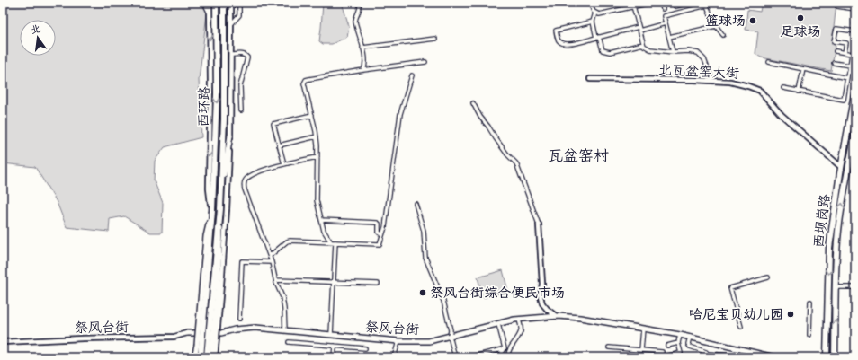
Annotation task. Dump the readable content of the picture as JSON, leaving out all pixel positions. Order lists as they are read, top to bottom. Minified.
{"streets":{"main road":["西环路","西坝岗路","祭风台街"],"street":["北瓦盆窑大街"]},"crossings":[["北瓦盆窑大街","西坝岗路"]],"districts":["瓦盆窑村"],"places":["足球场","篮球场","祭风台街综合便民市场","哈尼宝贝幼儿园"],"north":"top"}
